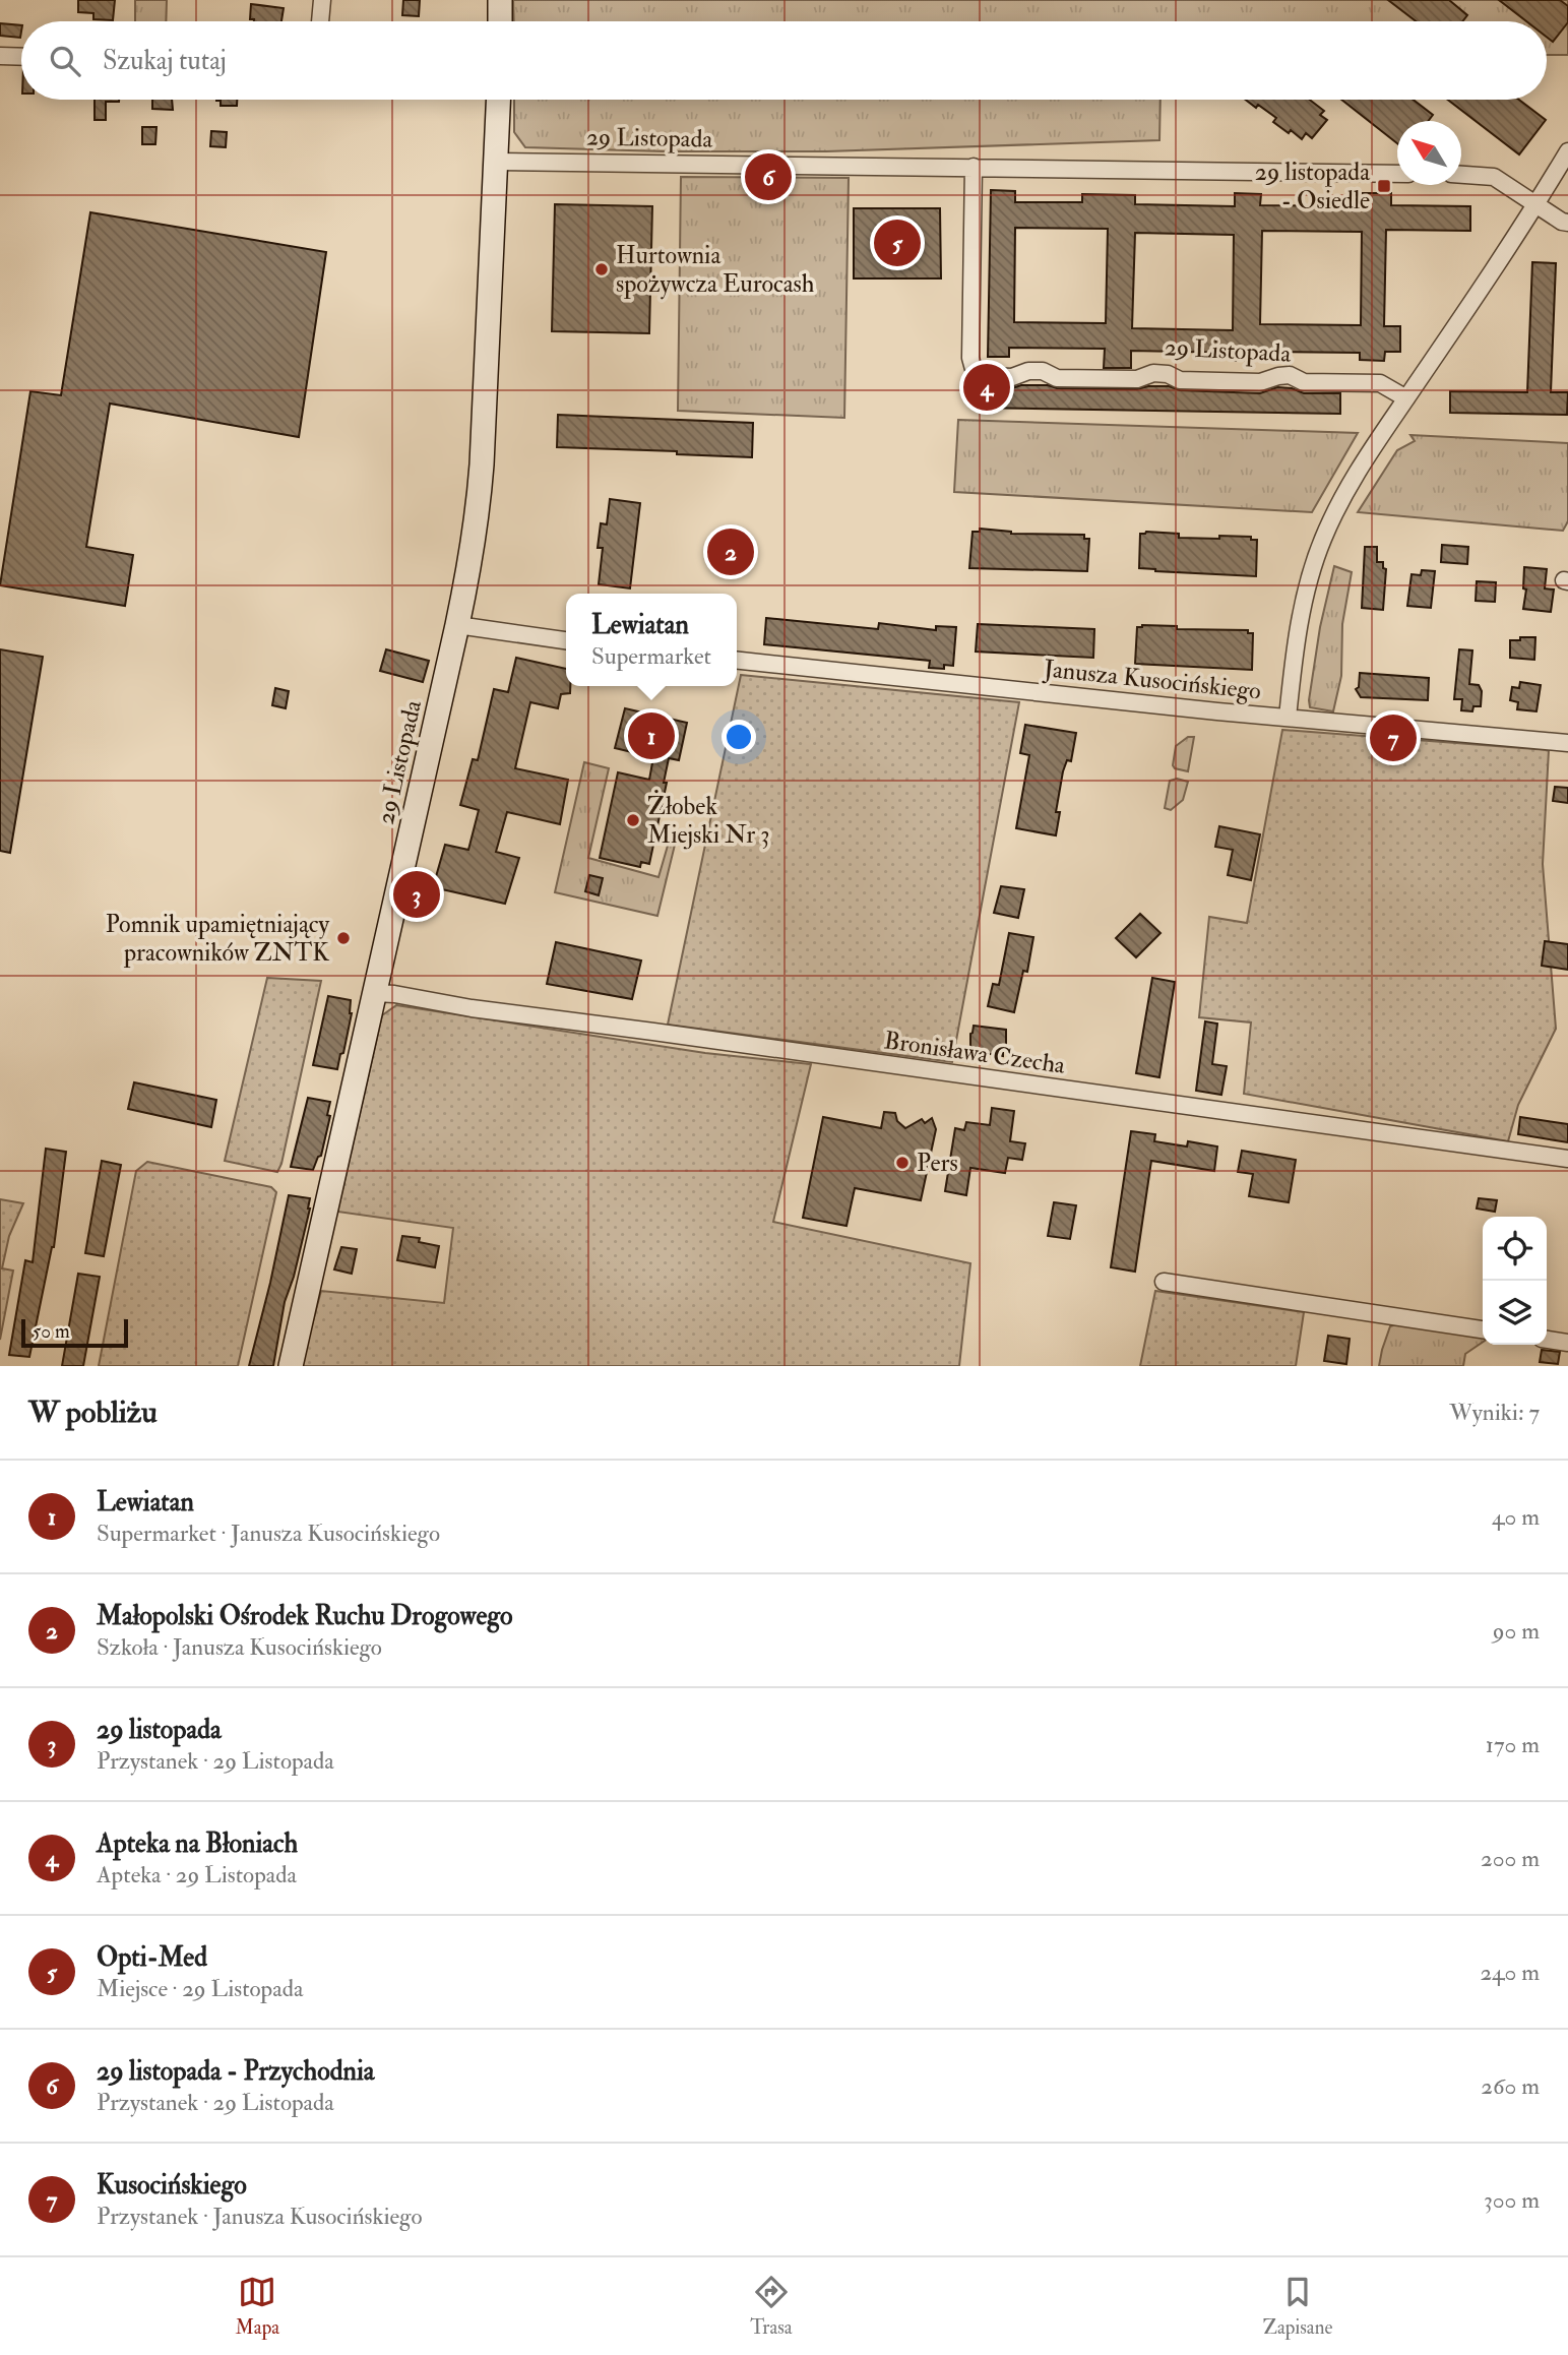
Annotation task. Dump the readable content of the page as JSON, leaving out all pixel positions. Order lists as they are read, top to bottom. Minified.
{"streets":{"street":["29 Listopada","Janusza Kusocińskiego","Bronisława Czecha"]},"crossings":[["29 Listopada","Bronisława Czecha"]],"places":{"transit":["29 listopada - Osiedle"],"other":["Hurtownia spożywcza Eurocash","Żłobek Miejski Nr 3","Pomnik upamiętniający pracowników ZNTK","Pers"]},"scale_bar":"50 m","north":"top left","page":{"search":"Szukaj tutaj","pins":["6","5","4","2","1","7","3"],"popup":["Lewiatan","Supermarket"],"scale":"50 m","heading":["W pobliżu","Wyniki: 7"],"list":[{"mark":"1","name":"Lewiatan","note":"Supermarket · Janusza Kusocińskiego","value":"40 m"},{"mark":"2","name":"Małopolski Ośrodek Ruchu Drogowego","note":"Szkoła · Janusza Kusocińskiego","value":"90 m"},{"mark":"3","name":"29 listopada","note":"Przystanek · 29 Listopada","value":"170 m"},{"mark":"4","name":"Apteka na Błoniach","note":"Apteka · 29 Listopada","value":"200 m"},{"mark":"5","name":"Opti-Med","note":"Miejsce · 29 Listopada","value":"240 m"},{"mark":"6","name":"29 listopada - Przychodnia","note":"Przystanek · 29 Listopada","value":"260 m"},{"mark":"7","name":"Kusocińskiego","note":"Przystanek · Janusza Kusocińskiego","value":"300 m"}],"nav":["Mapa","Trasa","Zapisane"]}}
